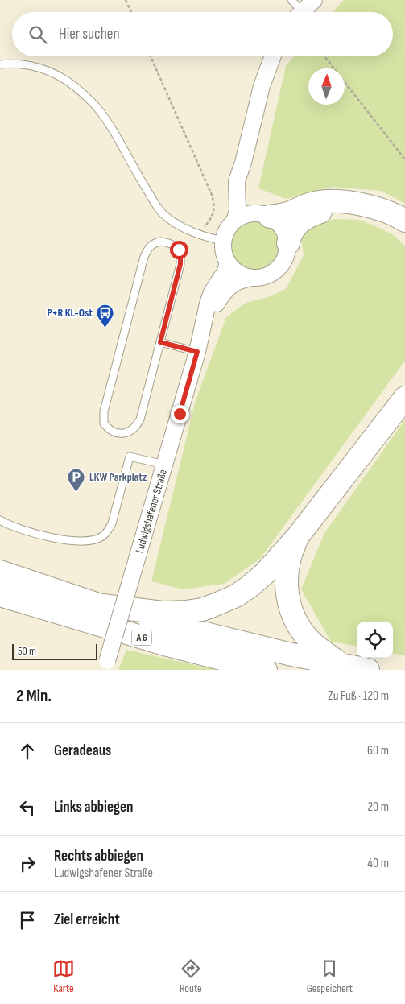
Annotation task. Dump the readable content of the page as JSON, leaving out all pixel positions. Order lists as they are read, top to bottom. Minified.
{"streets":{"highway":["A 6"],"street":["Ludwigshafener Straße"]},"places":{"bus stop":["P+R KL-Ost"],"parking":["LKW Parkplatz"]},"scale_bar":"50 m","north":"top","page":{"search":"Hier suchen","scale":"50 m","heading":["2 Min.","Zu Fuß · 120 m"],"list":[["Geradeaus","60 m"],["Links abbiegen","20 m"],["Rechts abbiegen","Ludwigshafener Straße","40 m"],"Ziel erreicht"],"nav":["Karte","Route","Gespeichert"]}}
